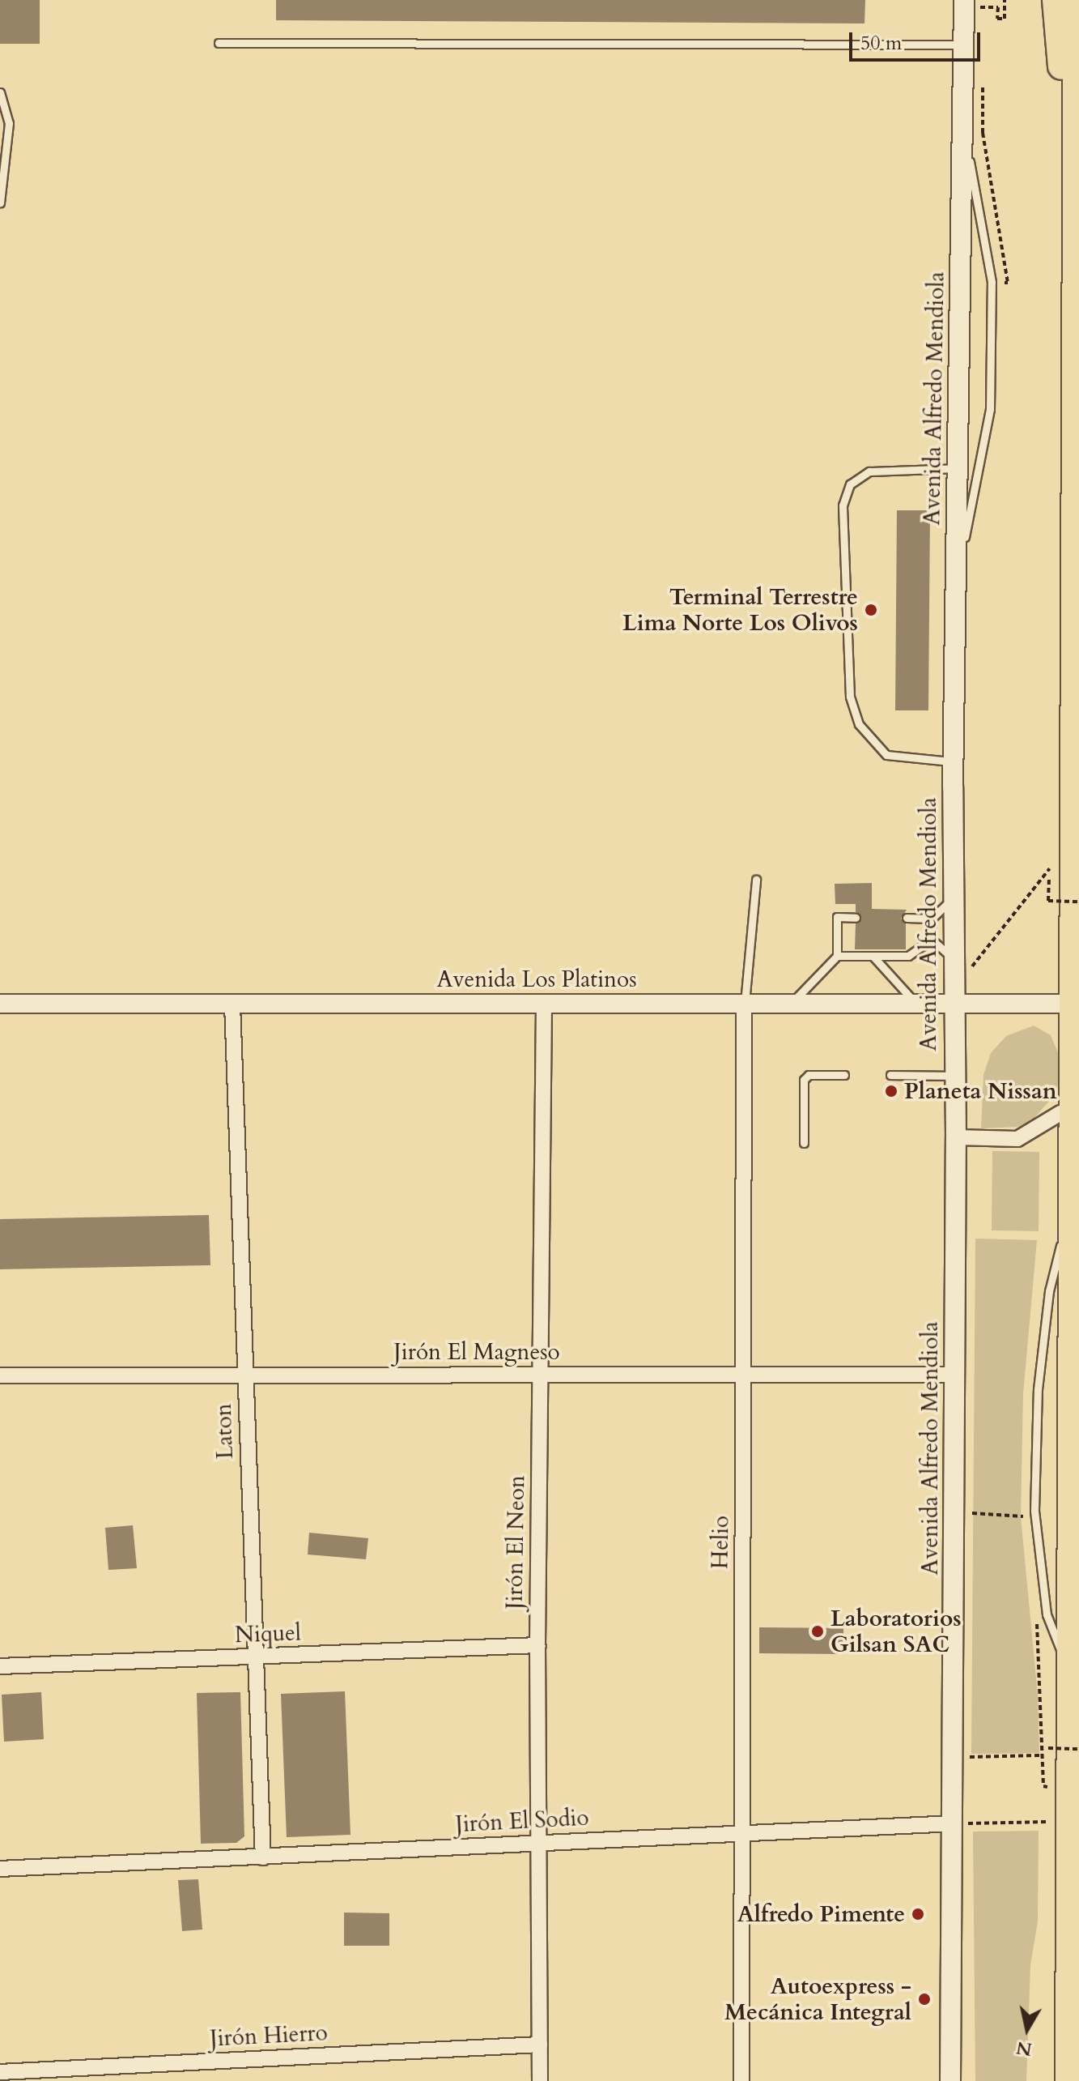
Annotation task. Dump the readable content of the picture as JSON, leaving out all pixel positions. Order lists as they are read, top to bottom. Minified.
{"streets":{"main road":["Avenida Alfredo Mendiola"],"street":["Avenida Los Platinos","Jirón El Magneso","Laton","Jirón El Neon","Helio","Niquel","Jirón El Sodio","Jirón Hierro"]},"crossings":[["Avenida Alfredo Mendiola","Avenida Los Platinos"],["Avenida Alfredo Mendiola","Jirón El Magneso"],["Avenida Alfredo Mendiola","Jirón El Sodio"],["Avenida Los Platinos","Laton"],["Avenida Los Platinos","Jirón El Neon"],["Avenida Los Platinos","Helio"],["Jirón El Magneso","Laton"],["Jirón El Magneso","Jirón El Neon"],["Jirón El Magneso","Helio"],["Laton","Niquel"],["Laton","Jirón El Sodio"],["Jirón El Neon","Niquel"],["Jirón El Neon","Jirón El Sodio"],["Jirón El Neon","Jirón Hierro"],["Helio","Jirón El Sodio"]],"places":["Terminal Terrestre Lima Norte Los Olivos","Planeta Nissan","Laboratorios Gilsan SAC","Alfredo Pimente","Autoexpress - Mecánica Integral"],"scale_bar":"50 m","north":"bottom"}
